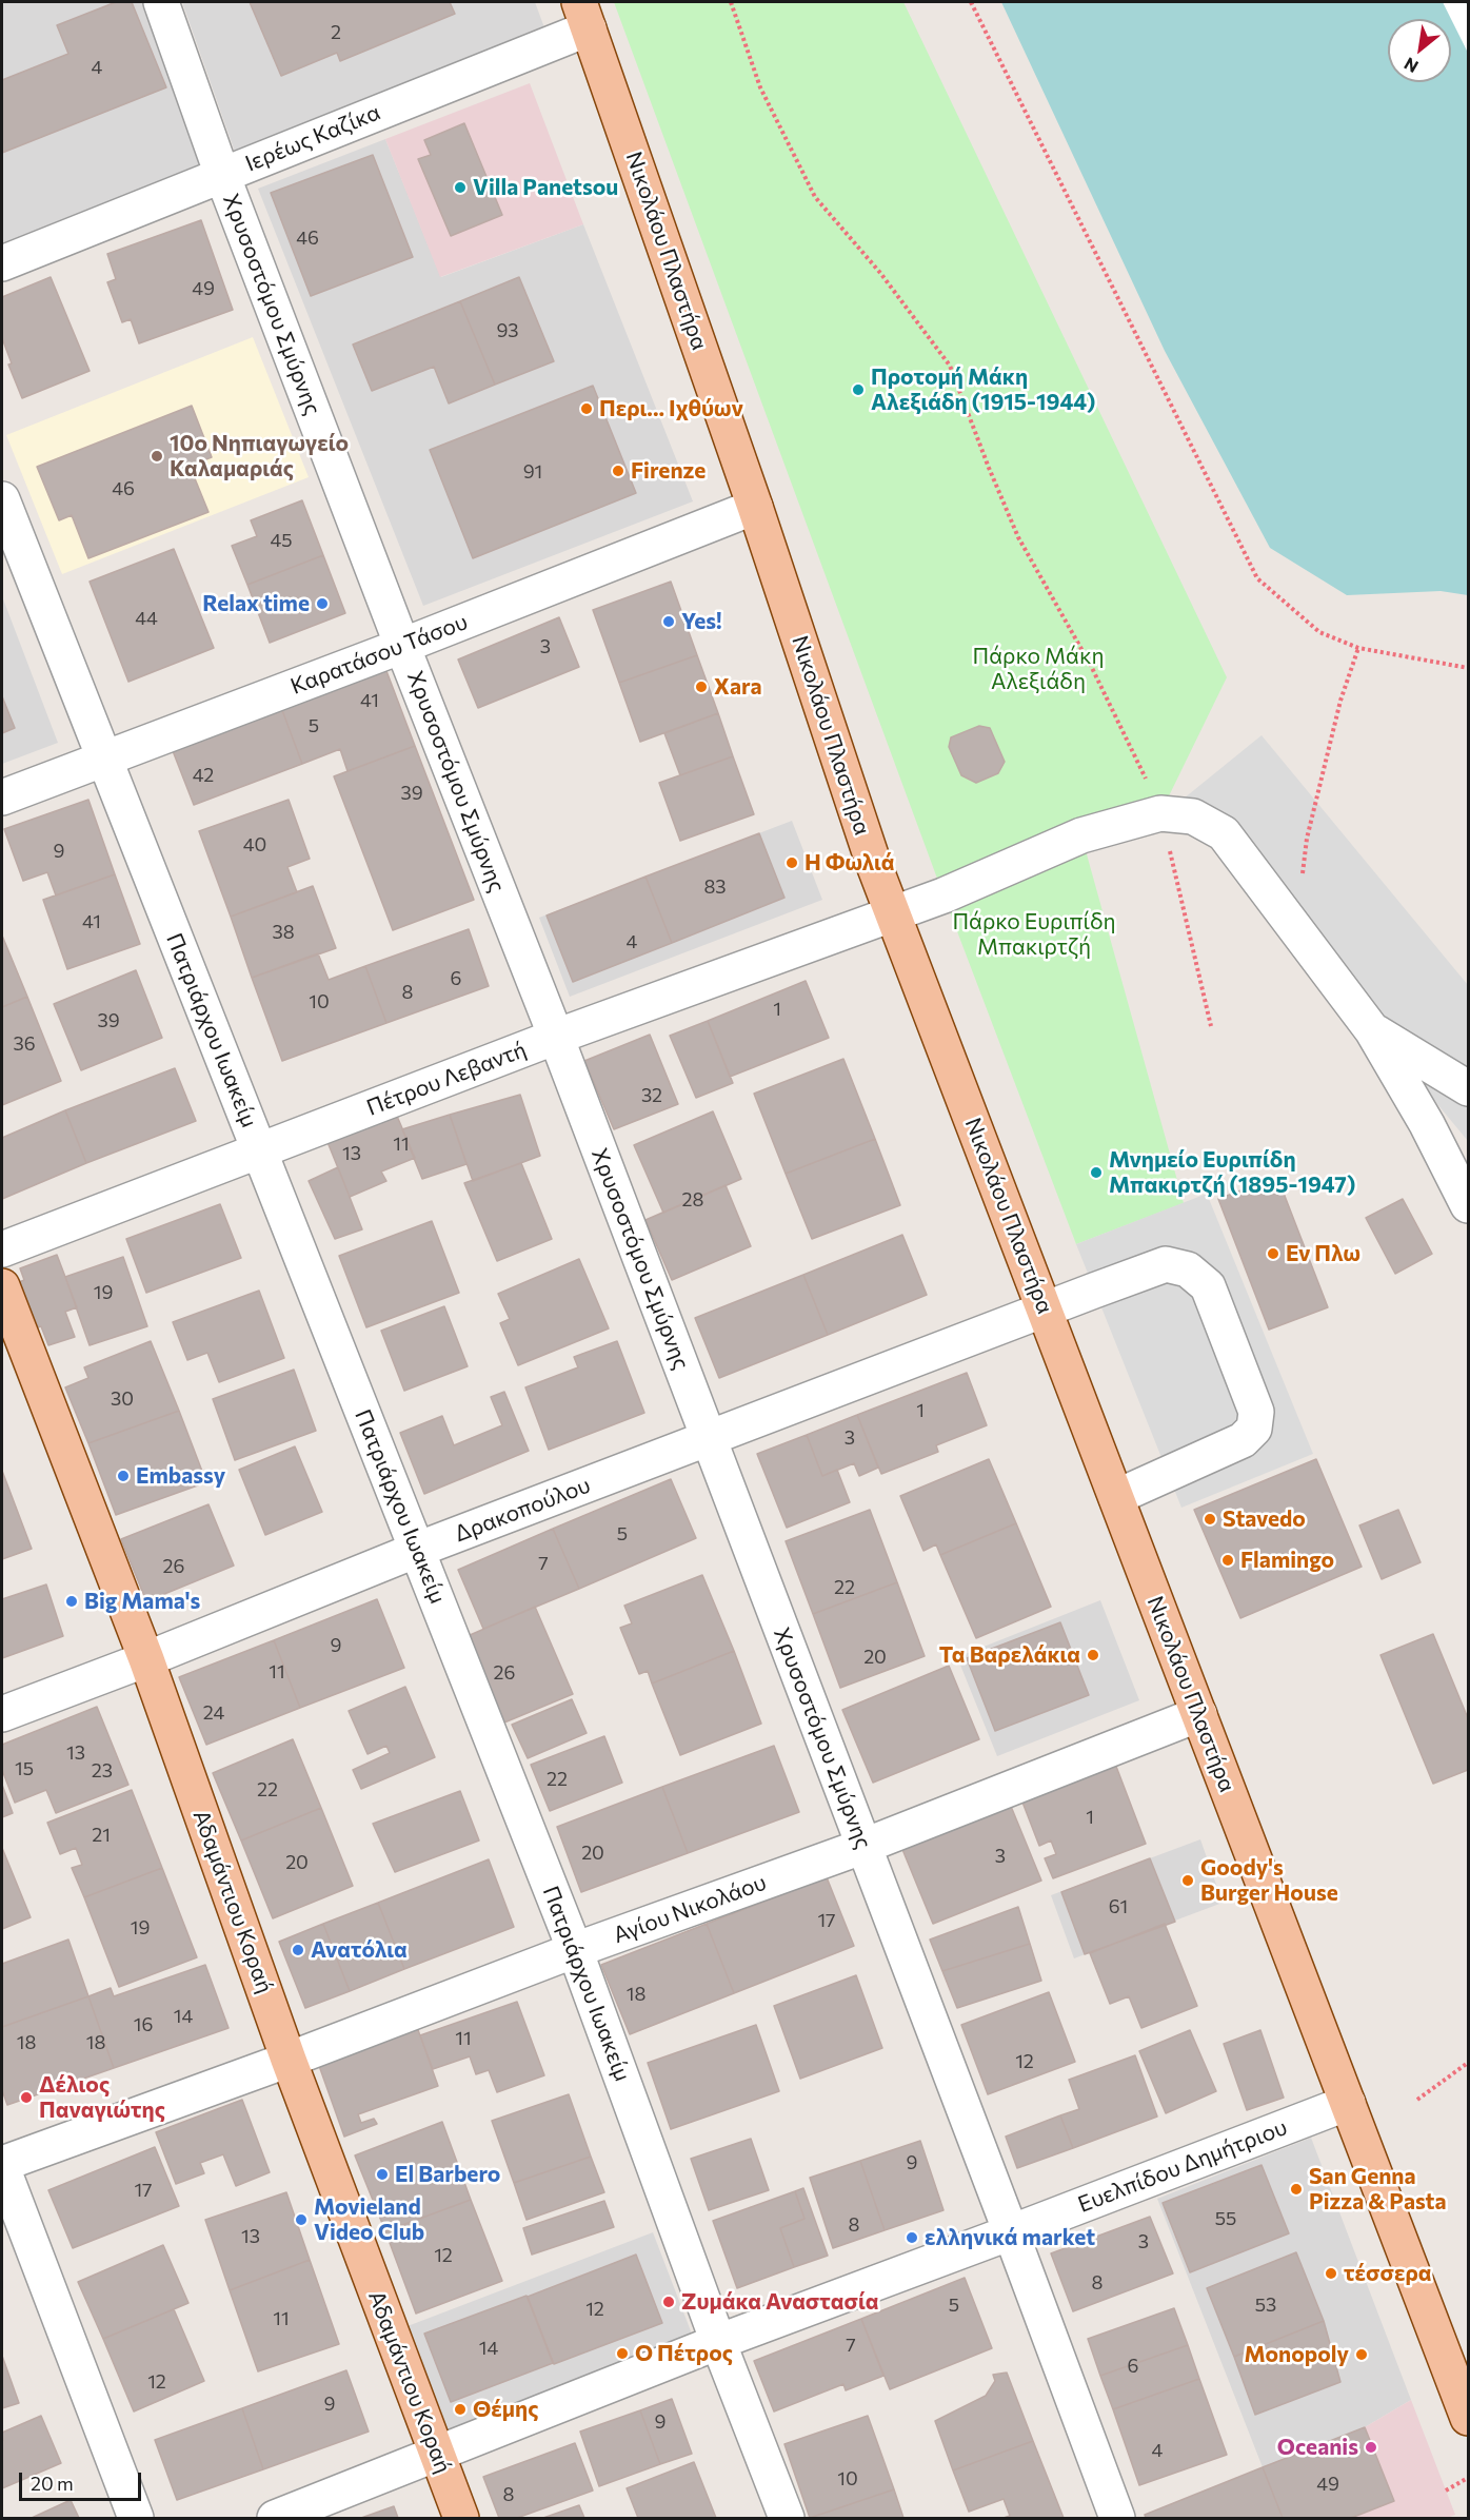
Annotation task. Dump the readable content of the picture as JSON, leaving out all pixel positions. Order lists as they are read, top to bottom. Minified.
{"streets":{"main road":["Νικολάου Πλαστήρα","Αδαμάντιου Κοραή"],"street":["Ιερέως Καζίκα","Χρυσοστόμου Σμύρνης","Καρατάσου Τάσου","Πατριάρχου Ιωακείμ","Πέτρου Λεβαντή","Δρακοπούλου","Αγίου Νικολάου","Ευελπίδου Δημήτριου"]},"crossings":[["Ιερέως Καζίκα","Νικολάου Πλαστήρα"],["Ιερέως Καζίκα","Χρυσοστόμου Σμύρνης"],["Νικολάου Πλαστήρα","Καρατάσου Τάσου"],["Νικολάου Πλαστήρα","Πέτρου Λεβαντή"],["Νικολάου Πλαστήρα","Δρακοπούλου"],["Νικολάου Πλαστήρα","Αγίου Νικολάου"],["Νικολάου Πλαστήρα","Ευελπίδου Δημήτριου"],["Χρυσοστόμου Σμύρνης","Καρατάσου Τάσου"],["Χρυσοστόμου Σμύρνης","Πέτρου Λεβαντή"],["Χρυσοστόμου Σμύρνης","Δρακοπούλου"],["Χρυσοστόμου Σμύρνης","Αγίου Νικολάου"],["Χρυσοστόμου Σμύρνης","Ευελπίδου Δημήτριου"],["Καρατάσου Τάσου","Πατριάρχου Ιωακείμ"],["Πατριάρχου Ιωακείμ","Πέτρου Λεβαντή"],["Πατριάρχου Ιωακείμ","Δρακοπούλου"],["Πατριάρχου Ιωακείμ","Αγίου Νικολάου"],["Πατριάρχου Ιωακείμ","Ευελπίδου Δημήτριου"],["Δρακοπούλου","Αδαμάντιου Κοραή"],["Αδαμάντιου Κοραή","Αγίου Νικολάου"],["Αδαμάντιου Κοραή","Ευελπίδου Δημήτριου"]],"parks":["Πάρκο Μάκη Αλεξιάδη","Πάρκο Ευριπίδη Μπακιρτζή"],"places":["Villa Panetsou","Προτομή Μάκη Αλεξιάδη (1915-1944)","Περι... Ιχθύων","10ο Νηπιαγωγείο Καλαμαριάς","Firenze","Relax time","Yes!","Xara","Η Φωλιά","Μνημείο Ευριπίδη Μπακιρτζή (1895-1947)","Εν Πλω","Embassy","Stavedo","Flamingo","Big Mama's","Τα Βαρελάκια","Goody's Burger House","Ανατόλια","Δέλιος Παναγιώτης","El Barbero","San Genna Pizza & Pasta","Movieland Video Club","ελληνικά market","τέσσερα","Ζυμάκα Αναστασία","Ο Πέτρος","Monopoly","Θέμης","Oceanis"],"house_numbers":["2","4","46","49","93","91","46","45","44","3","41","5","42","39","40","9","83","41","38","4","6","8","10","1","39","36","32","11","13","28","19","30","1","3","5","7","26","22","9","20","11","26","24","13","15","23","22","22","1","21","20","3","20","61","17","19","18","14","16","11","18","18","12","9","17","55","8","13","3","12","8","5","53","12","11","7","14","6","12","9","9","4","10","49","8"],"scale_bar":"20 m","north":"bottom left"}
